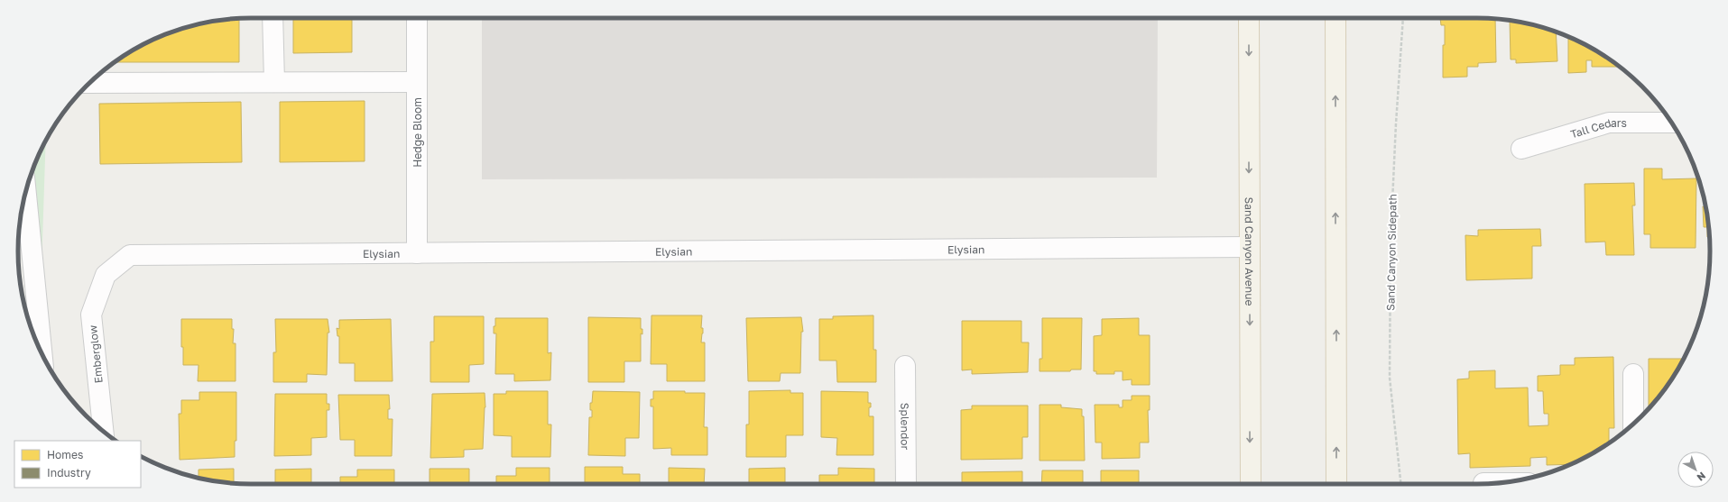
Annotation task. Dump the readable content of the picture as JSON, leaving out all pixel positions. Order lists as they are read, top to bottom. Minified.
{"streets":{"main road":["Sand Canyon Avenue"],"street":["Tall Cedars","Hedge Bloom","Elysian","Emberglow","Splendor"],"path":["Sand Canyon Sidepath"]},"crossings":[["Hedge Bloom","Elysian"],["Elysian","Sand Canyon Avenue"],["Elysian","Emberglow"]],"legend":["Homes","Industry"],"north":"bottom right"}
